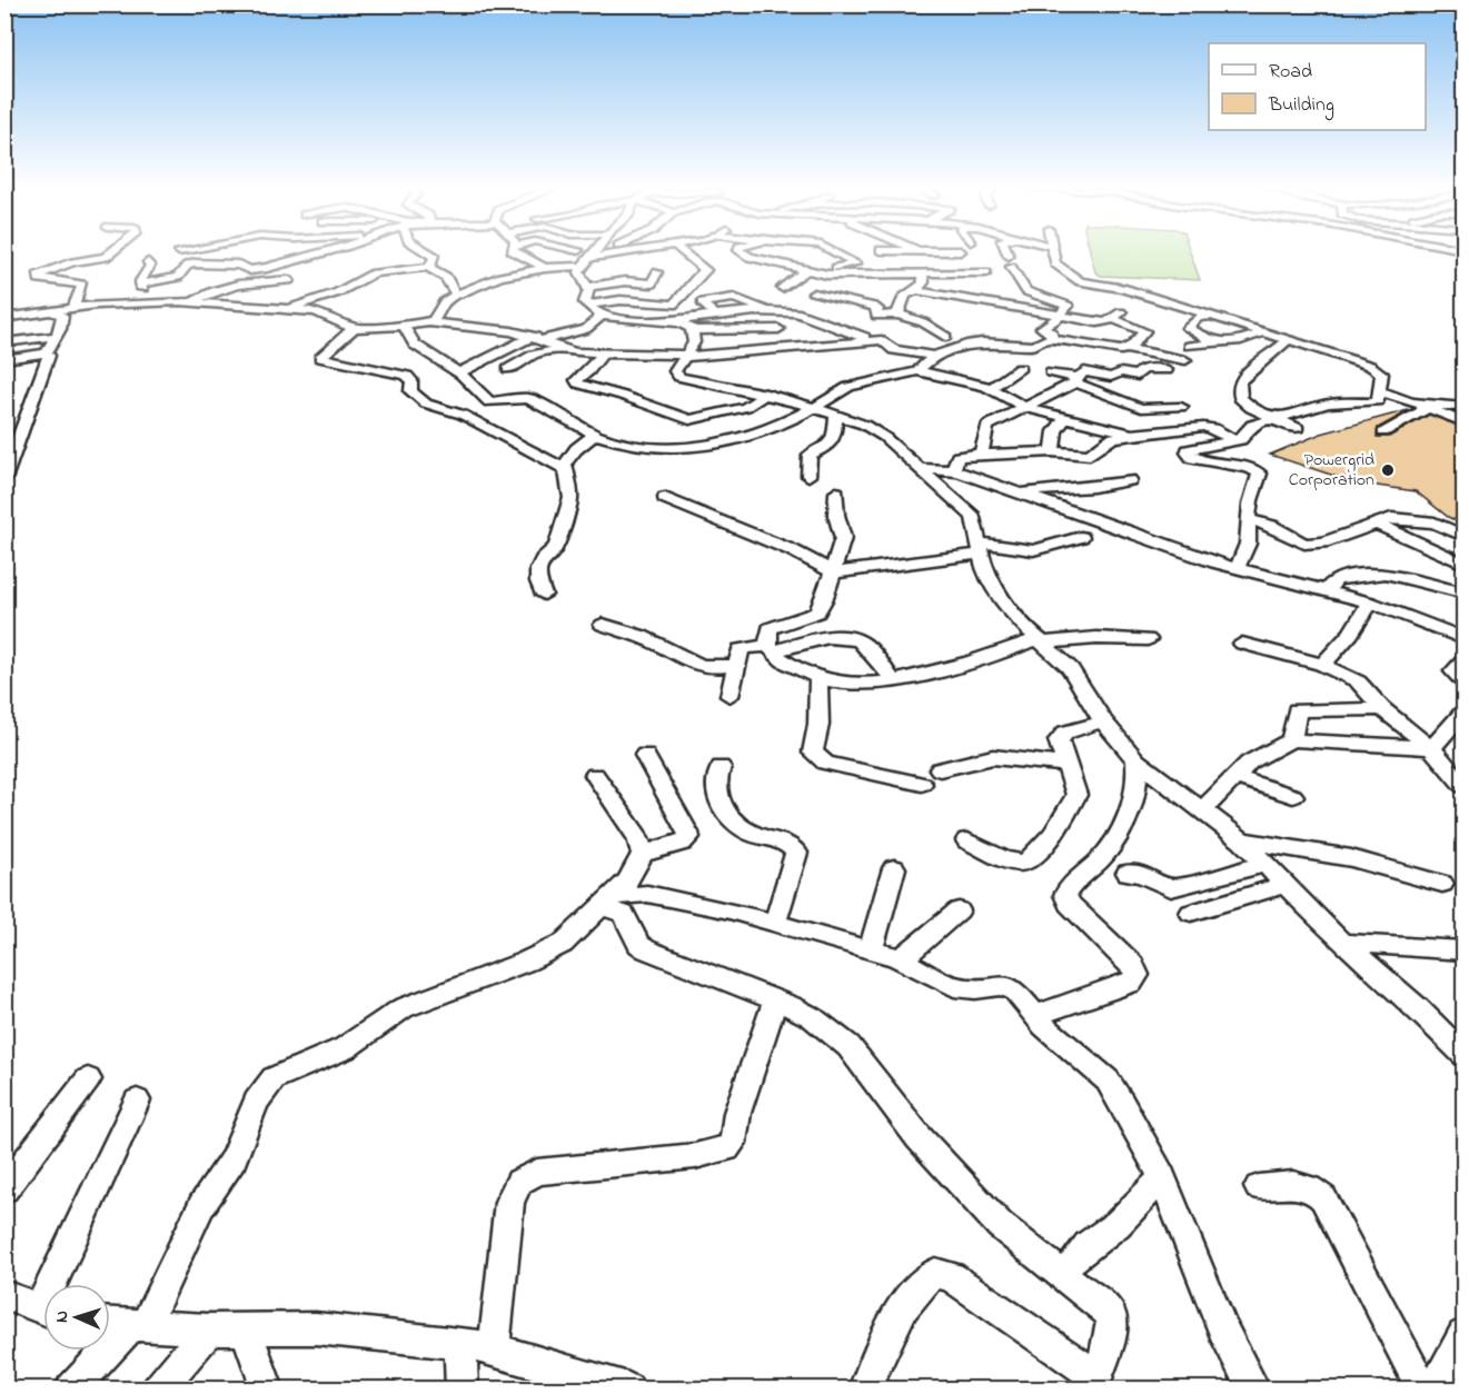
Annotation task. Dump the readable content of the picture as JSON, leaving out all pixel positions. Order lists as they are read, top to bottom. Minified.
{"places":["Powergrid Corporation"],"legend":["Road","Building"],"north":"left"}
